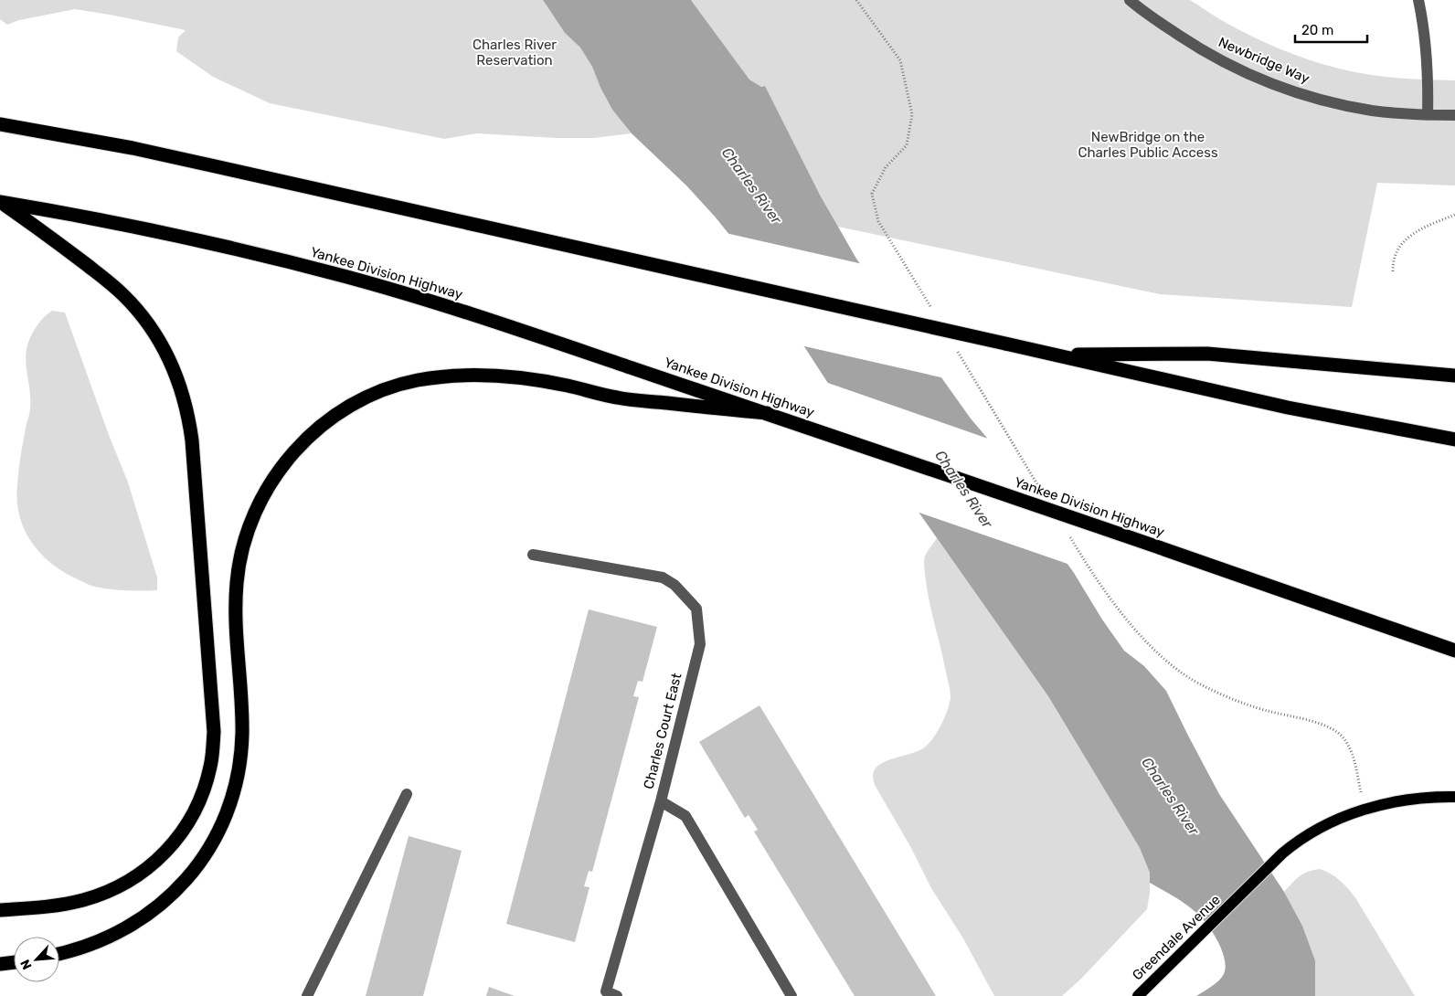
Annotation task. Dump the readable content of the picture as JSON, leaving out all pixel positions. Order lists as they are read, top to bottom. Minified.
{"streets":{"highway":["Yankee Division Highway"],"main road":["Greendale Avenue"],"street":["Newbridge Way","Charles Court East"]},"water":["Charles River"],"parks":["Charles River Reservation","NewBridge on the Charles Public Access"],"scale_bar":"20 m","north":"bottom left"}
